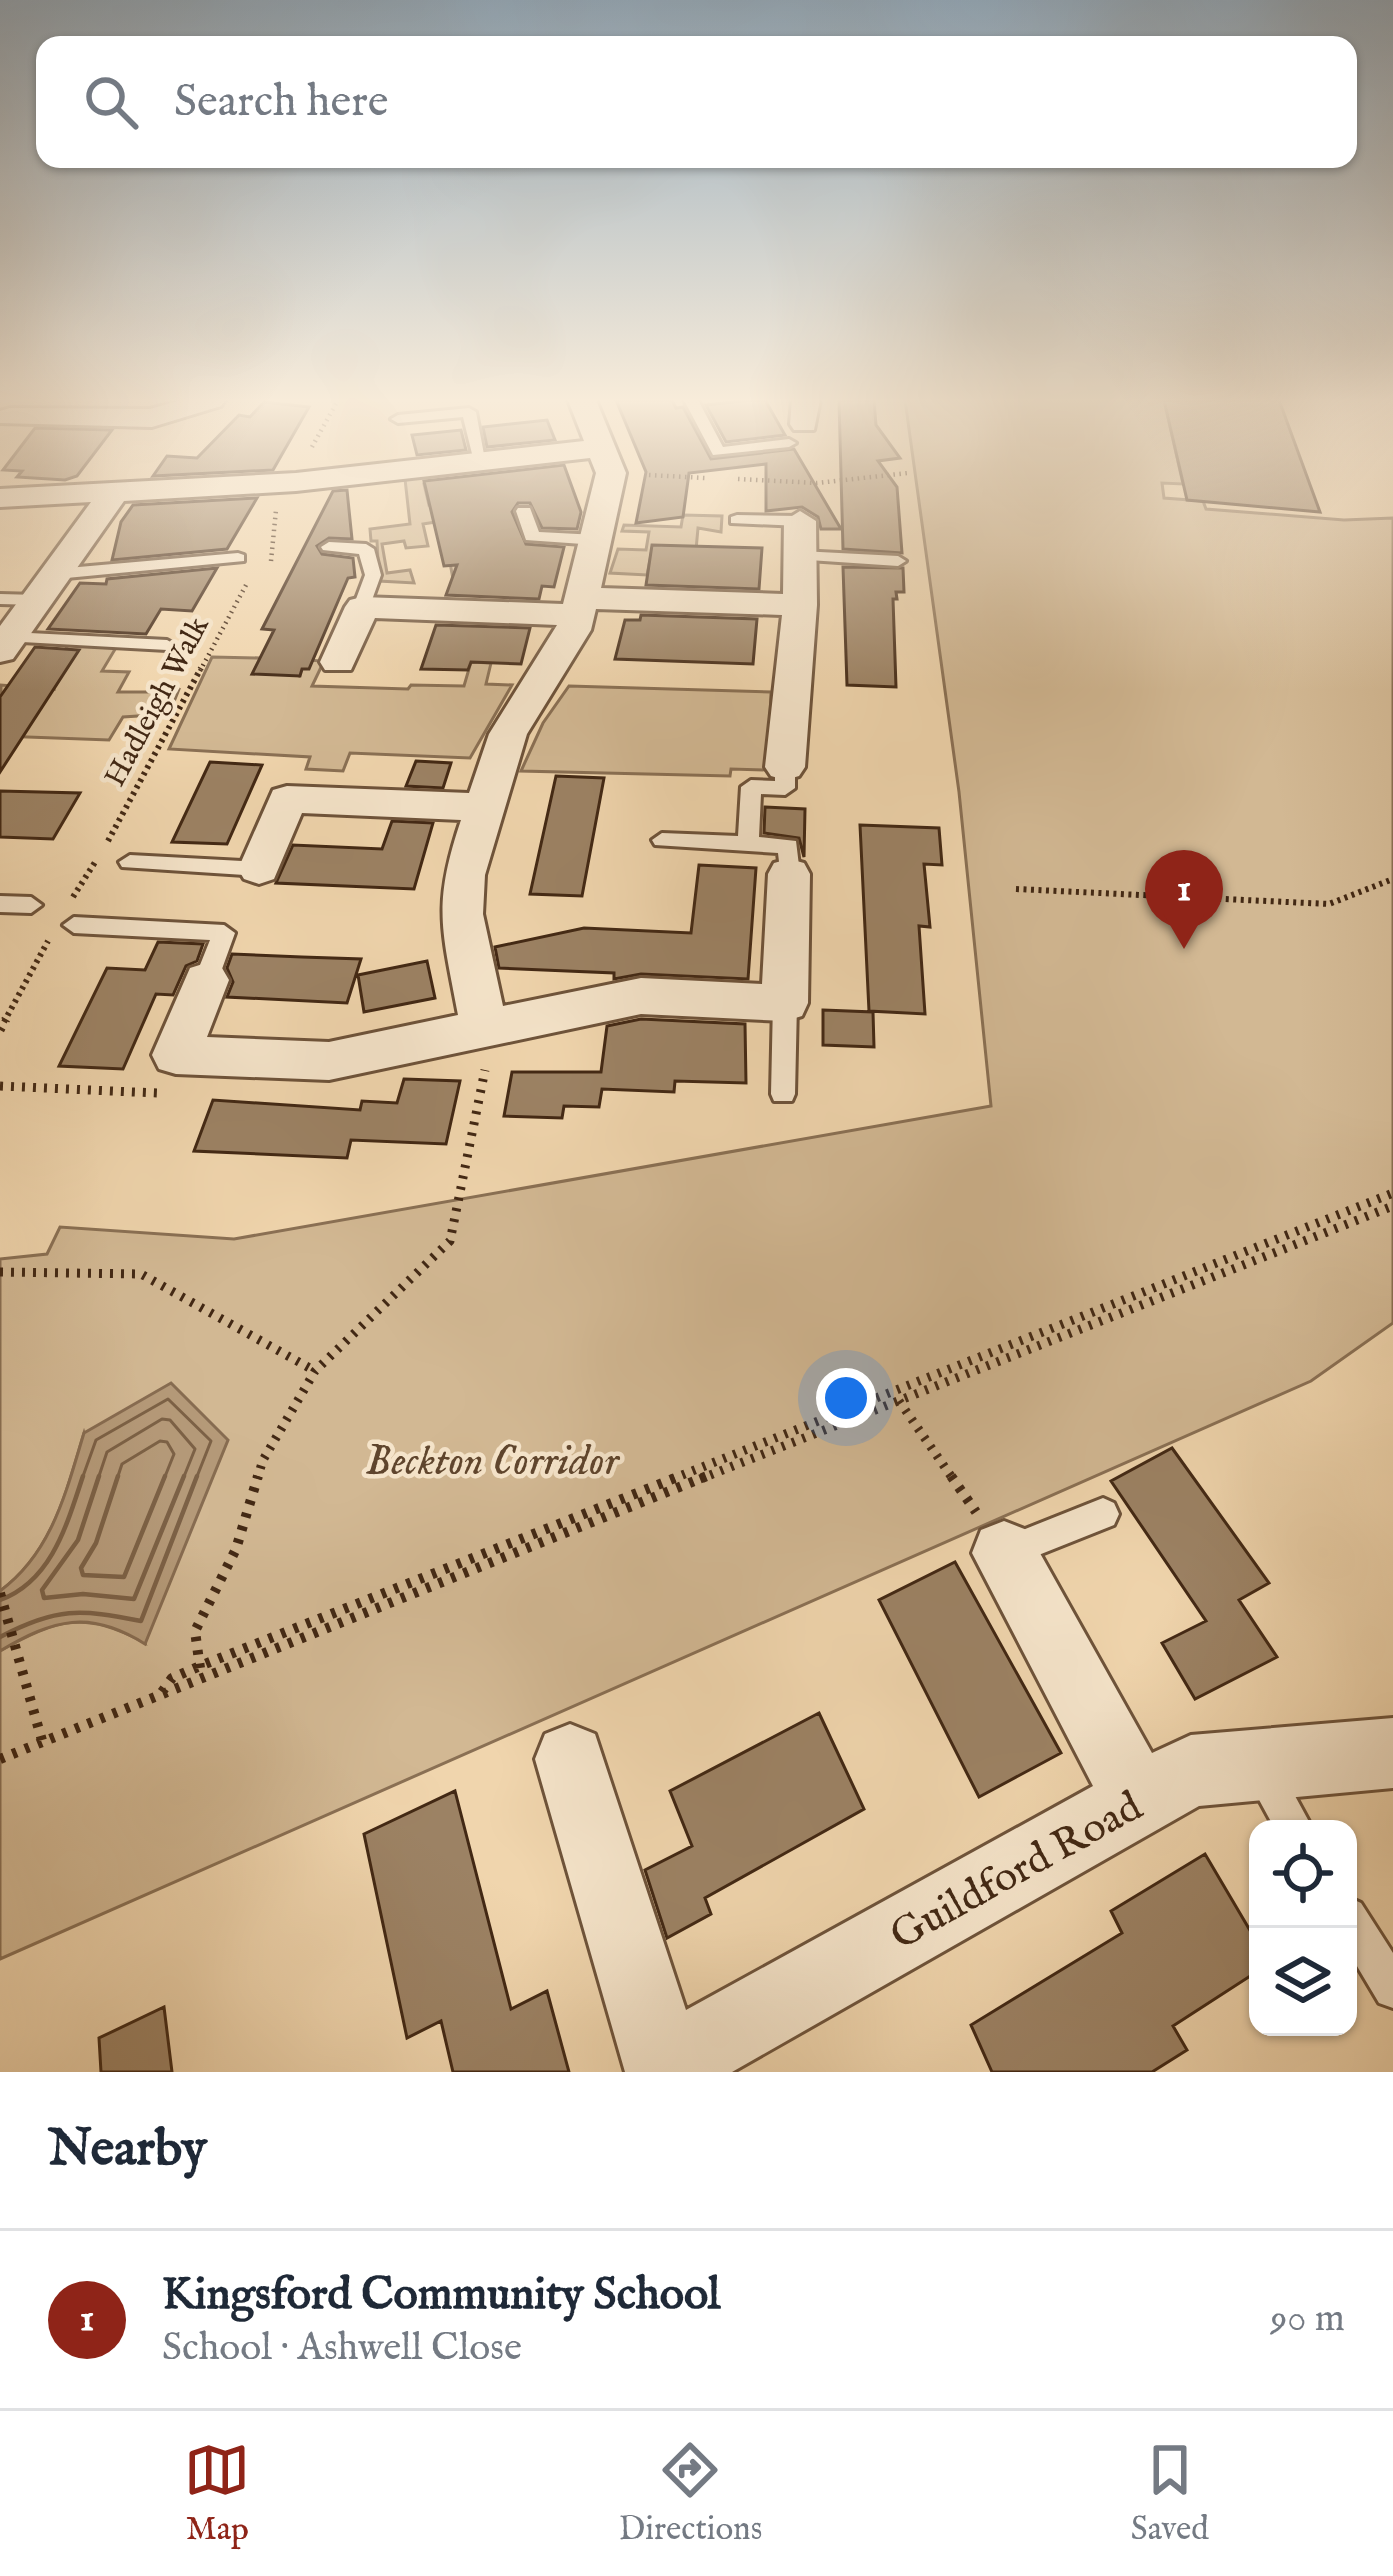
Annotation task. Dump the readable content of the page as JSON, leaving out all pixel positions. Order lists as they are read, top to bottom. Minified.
{"streets":{"street":["Guildford Road"],"path":["Hadleigh Walk"]},"parks":["Beckton Corridor"],"page":{"search":"Search here","pins":"1","heading":"Nearby","list":[{"mark":"1","name":"Kingsford Community School","note":"School · Ashwell Close","value":"90 m"}],"nav":["Map","Directions","Saved"]}}
